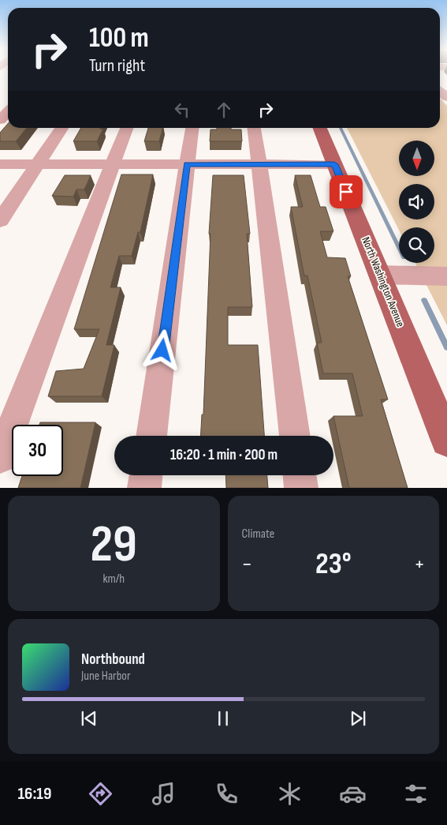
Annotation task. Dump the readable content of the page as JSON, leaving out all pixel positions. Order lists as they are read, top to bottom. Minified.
{"streets":{"main road":["North Washington Avenue"]},"north":"bottom","page":{"turn":["100 m","Turn right"],"limit":"30","trip":"16:20 · 1 min · 200 m","tile":[["29","km/h"],"Climate"],"heat":["−","23°","+"],"song":["Northbound","June Harbor"],"tabs":"16:19"}}
